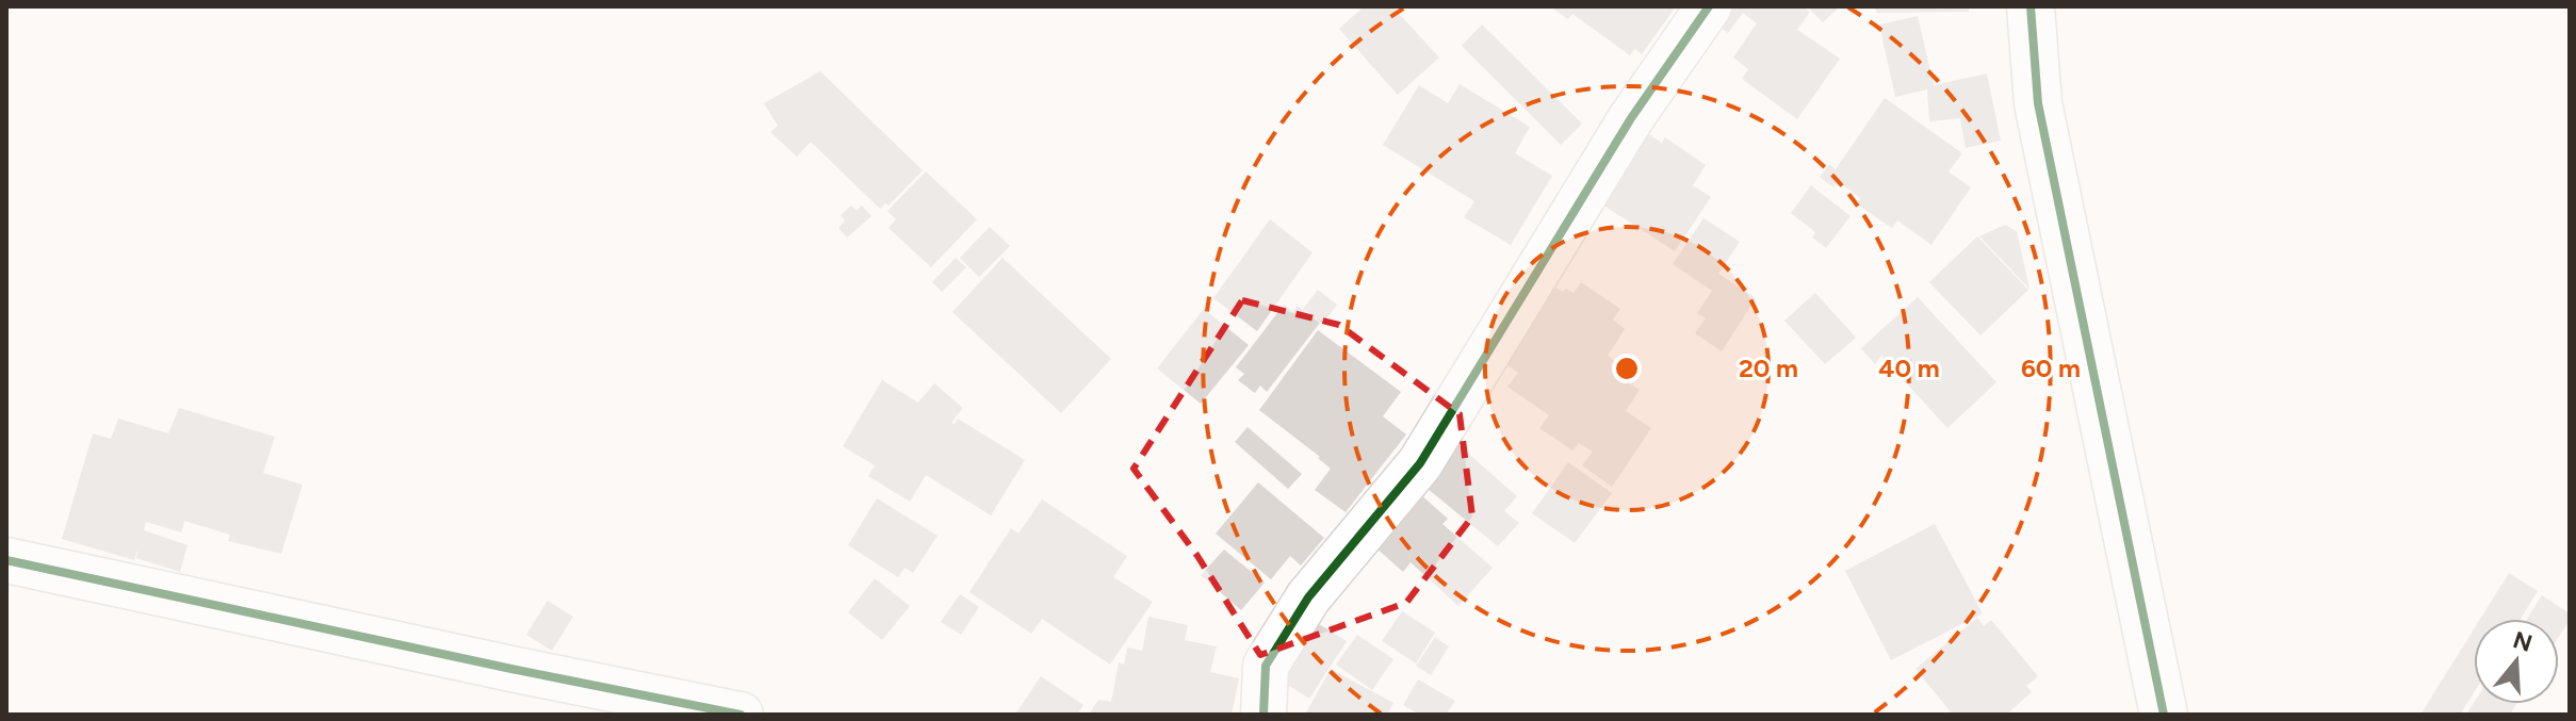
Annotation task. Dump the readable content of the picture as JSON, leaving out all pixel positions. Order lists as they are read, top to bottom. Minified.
{"north":"top","rings":["20 m","40 m","60 m"]}
